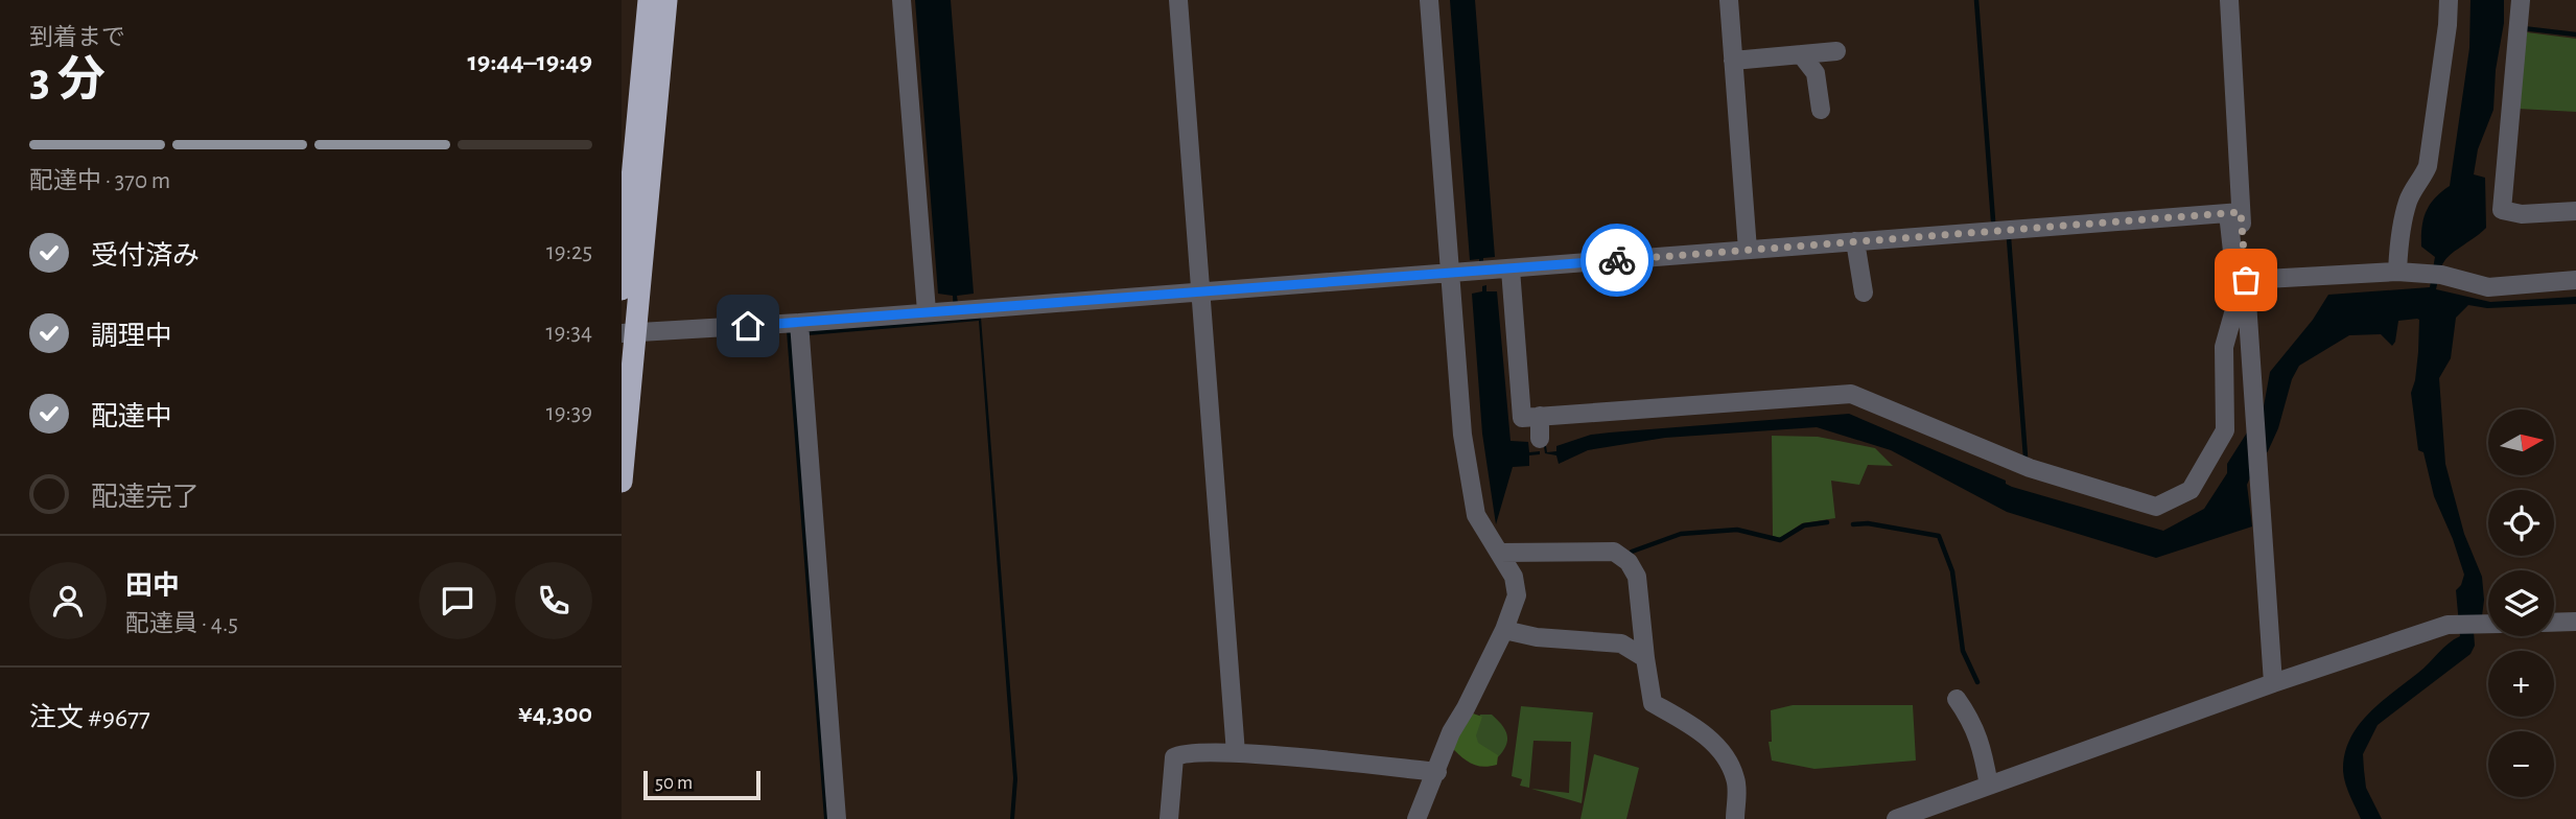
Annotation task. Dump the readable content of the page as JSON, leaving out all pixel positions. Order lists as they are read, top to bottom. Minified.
{"scale_bar":"50 m","north":"right","page":{"heading":["3 分","到着まで","19:44–19:49"],"panel":["田中","配達員 · 4.5","注文 #9677","¥4,300"],"bar":"配達中 · 370 m","list":[["受付済み","19:25"],["調理中","19:34"],["配達中","19:39"],"配達完了"],"map_buttons":["+","−"],"scale":"50 m"}}
